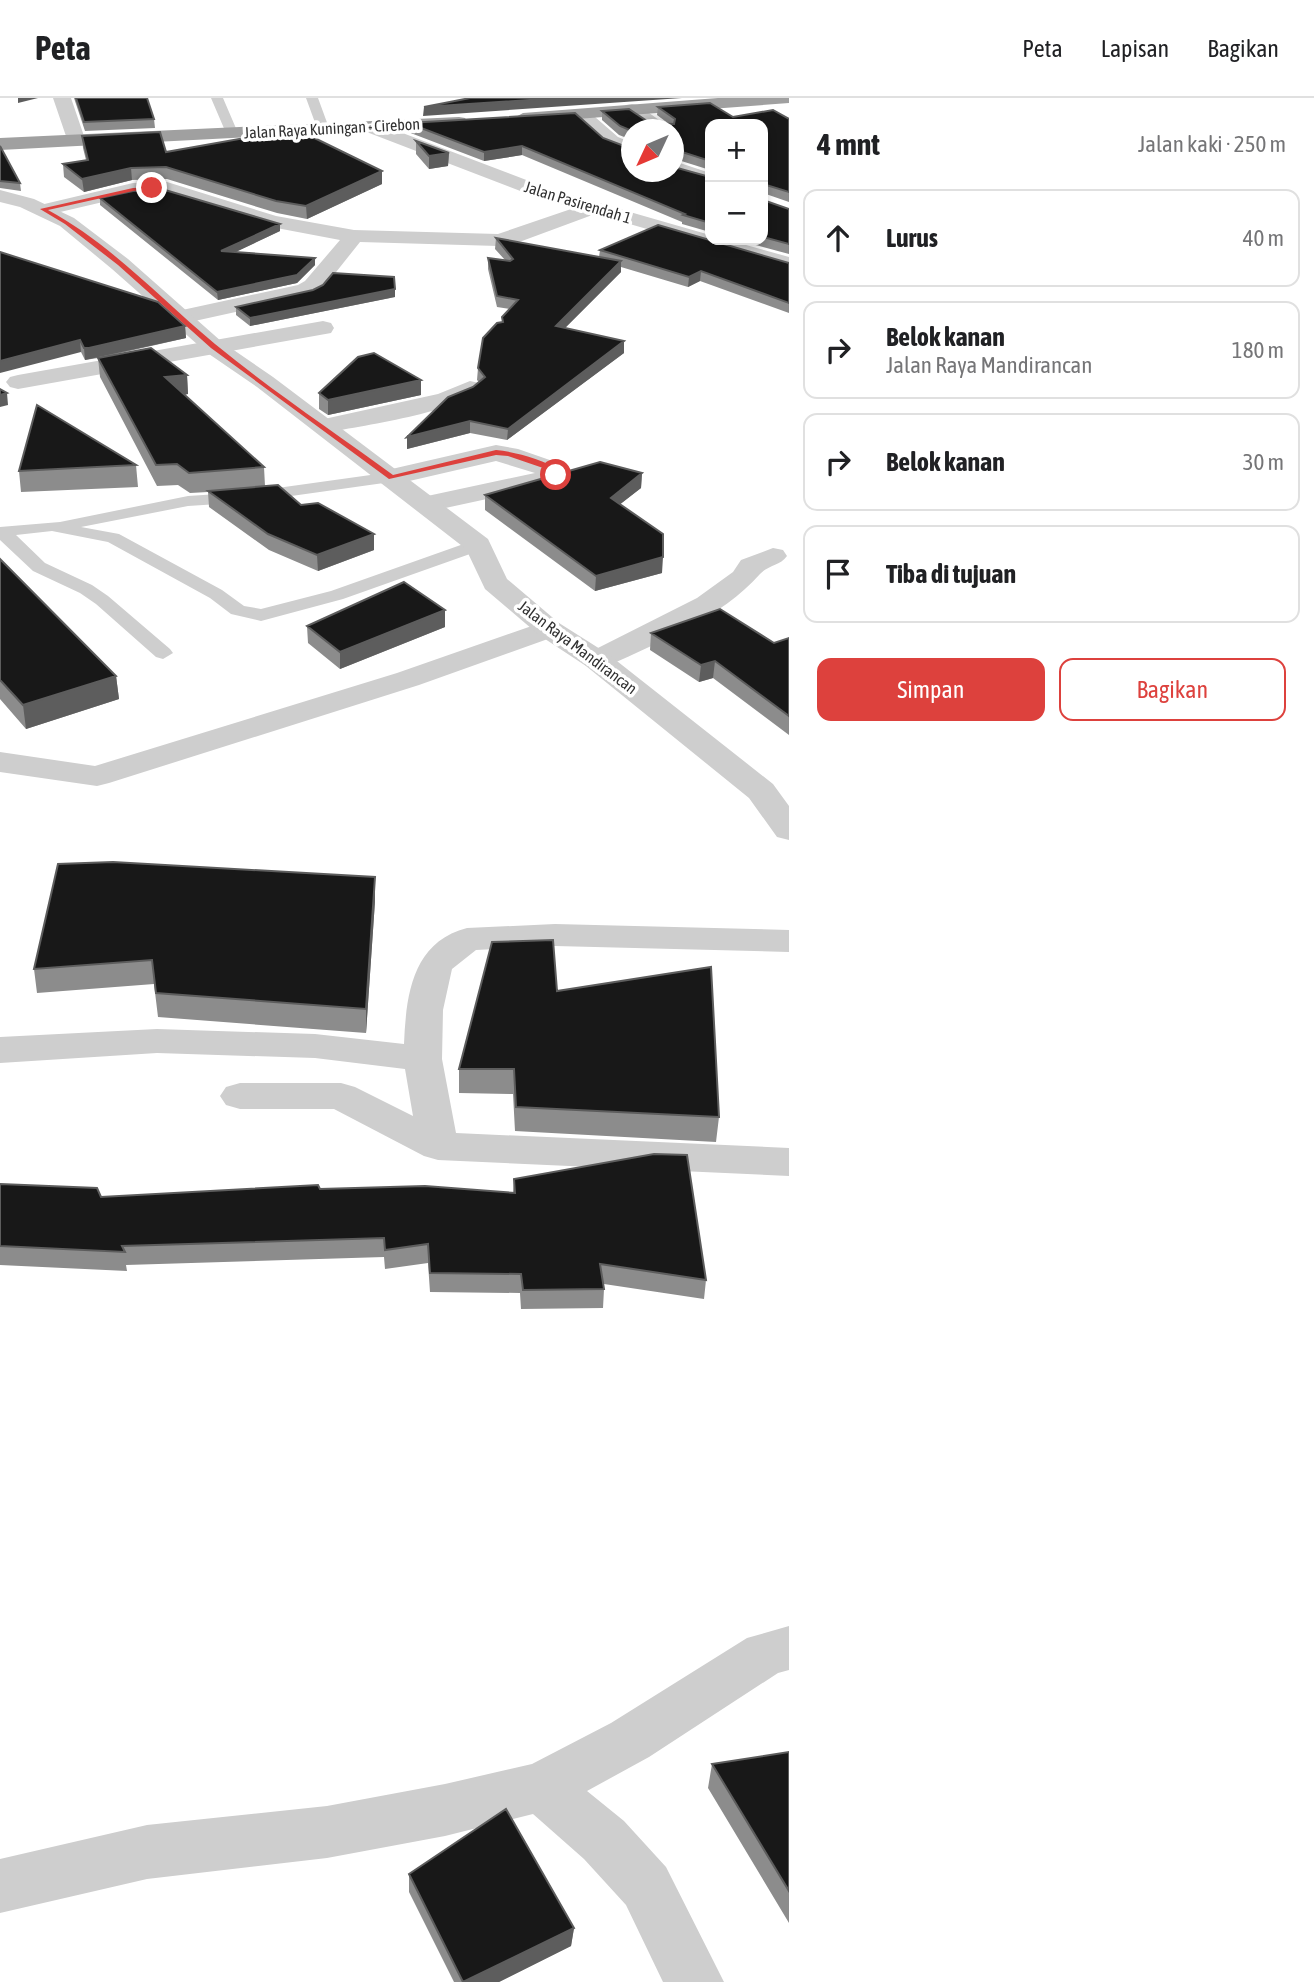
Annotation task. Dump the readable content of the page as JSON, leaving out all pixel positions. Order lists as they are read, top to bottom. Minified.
{"streets":{"highway":["Jalan Raya Kuningan - Cirebon"],"street":["Jalan Pasirendah 1","Jalan Raya Mandirancan"]},"crossings":[["Jalan Raya Kuningan - Cirebon","Jalan Pasirendah 1"]],"north":"bottom left","page":{"header":"Peta","nav":["Peta","Lapisan","Bagikan"],"heading":["4 mnt","Jalan kaki · 250 m"],"map_buttons":["+","−"],"list":[["Lurus","40 m"],["Belok kanan","Jalan Raya Mandirancan","180 m"],["Belok kanan","30 m"],"Tiba di tujuan"],"buttons":["Simpan","Bagikan"]}}
